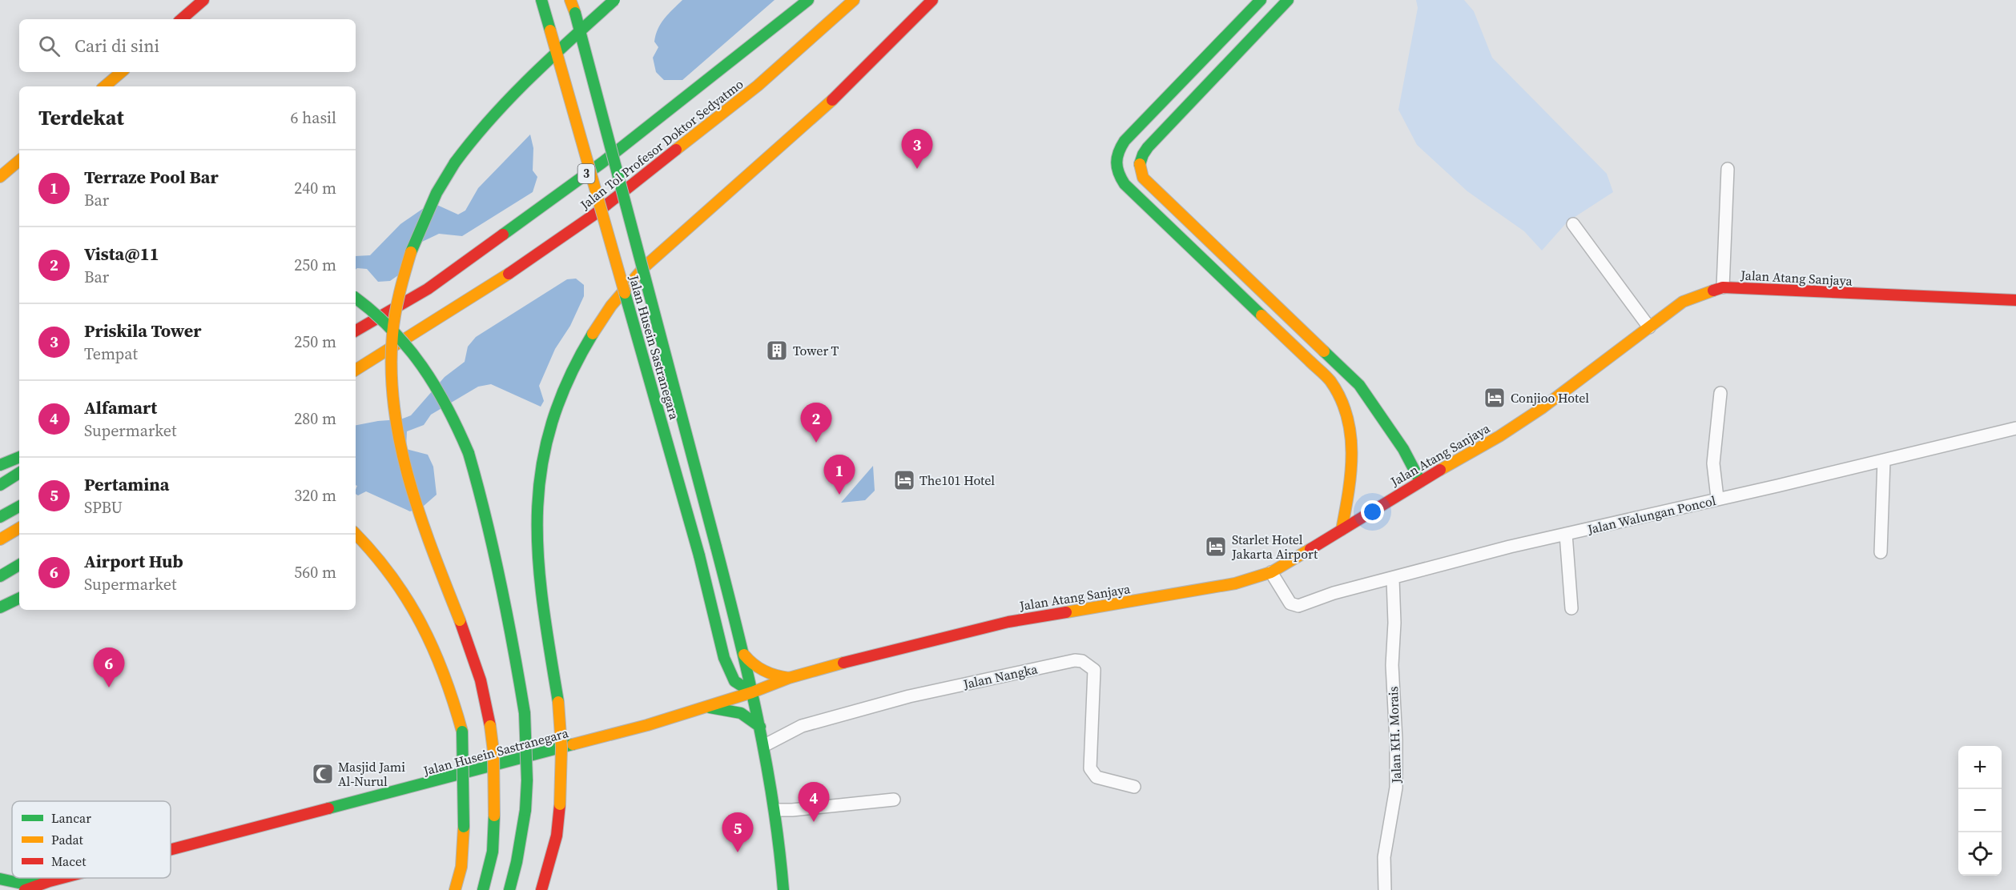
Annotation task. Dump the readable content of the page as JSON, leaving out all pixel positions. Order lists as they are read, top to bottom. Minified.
{"streets":{"main road":["Jalan Tol Profesor Doktor Sedyatmo","3","Jalan Atang Sanjaya","Jalan Husein Sastranegara"],"street":["Jalan Walungan Poncol","Jalan Nangka","Jalan KH. Morais"]},"crossings":[["Jalan Atang Sanjaya","Jalan Husein Sastranegara"],["Jalan Atang Sanjaya","Jalan Walungan Poncol"],["Jalan Husein Sastranegara","Jalan Nangka"],["Jalan Walungan Poncol","Jalan KH. Morais"]],"places":{"building":["Tower T"],"hotel":["Conjioo Hotel","The101 Hotel","Starlet Hotel Jakarta Airport"],"mosque":["Masjid Jami Al-Nurul"]},"legend":["Lancar","Padat","Macet"],"page":{"search":"Cari di sini","heading":["Terdekat","6 hasil"],"pins":["3","2","1","6","4","5"],"list":[{"mark":"1","name":"Terraze Pool Bar","note":"Bar","value":"240 m"},{"mark":"2","name":"Vista@11","note":"Bar","value":"250 m"},{"mark":"3","name":"Priskila Tower","note":"Tempat","value":"250 m"},{"mark":"4","name":"Alfamart","note":"Supermarket","value":"280 m"},{"mark":"5","name":"Pertamina","note":"SPBU","value":"320 m"},{"mark":"6","name":"Airport Hub","note":"Supermarket","value":"560 m"}],"map_buttons":["+","−"]}}
